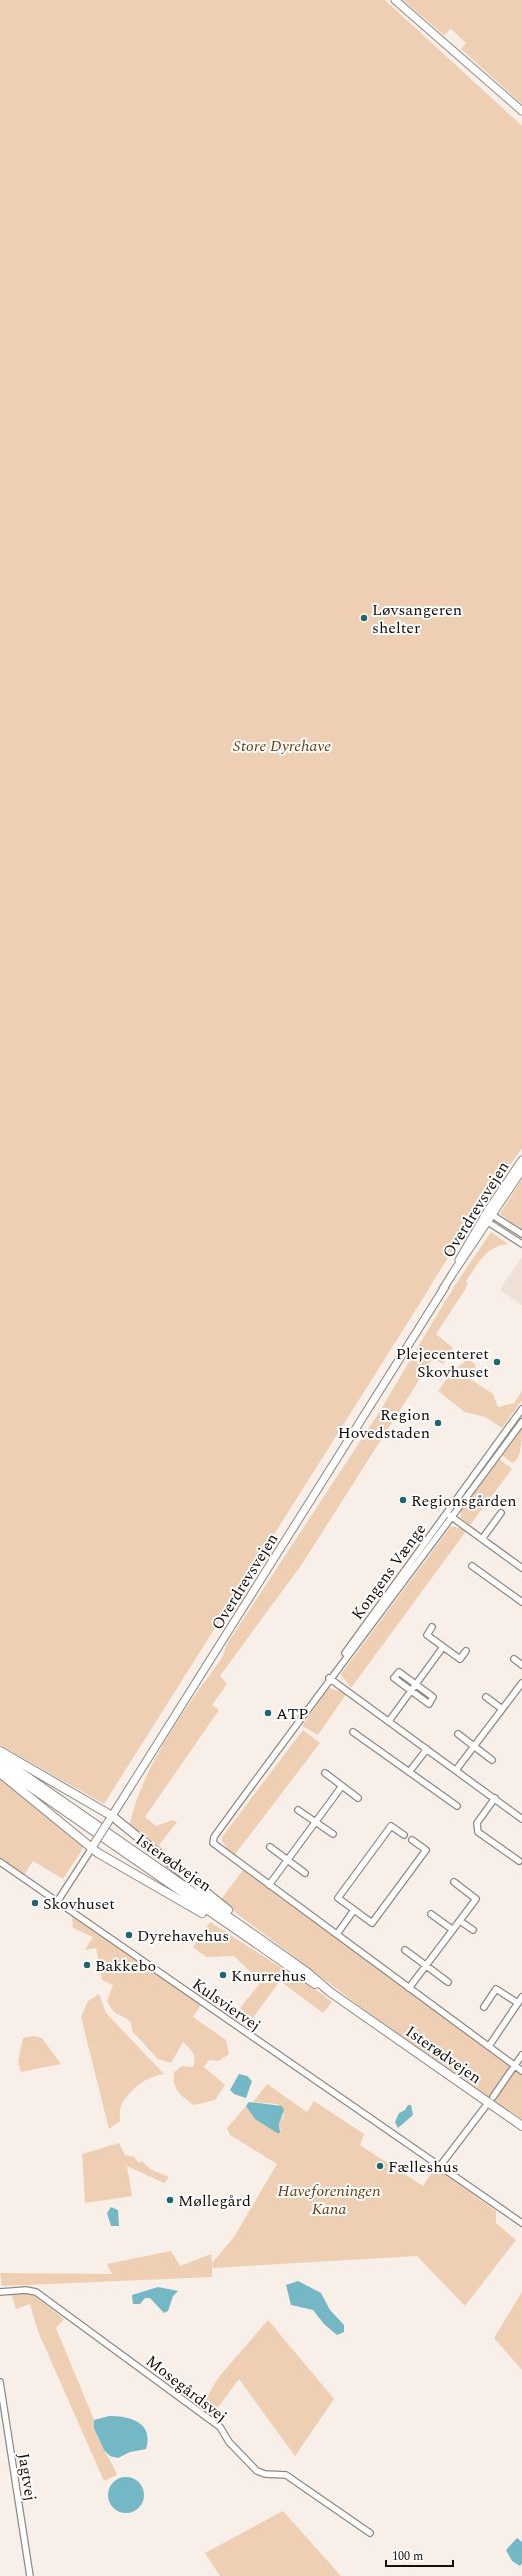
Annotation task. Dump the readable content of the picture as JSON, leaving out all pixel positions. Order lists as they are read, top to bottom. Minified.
{"streets":{"highway":["Isterødvejen"],"main road":["Overdrevsvejen"],"street":["Kongens Vænge","Kulsviervej","Mosegårdsvej","Jagtvej"]},"crossings":[["Overdrevsvejen","Kulsviervej"]],"parks":["Store Dyrehave","Haveforeningen Kana"],"places":["Løvsangeren shelter","Plejecenteret Skovhuset","Region Hovedstaden","Regionsgården","ATP","Skovhuset","Dyrehavehus","Bakkebo","Knurrehus","Fælleshus","Møllegård"],"scale_bar":"100 m"}
